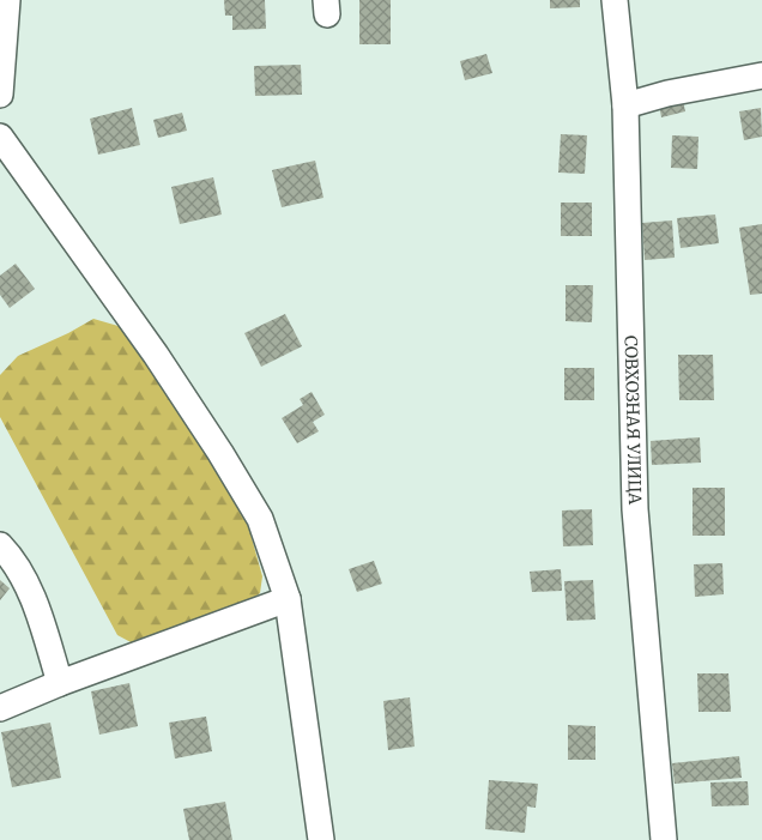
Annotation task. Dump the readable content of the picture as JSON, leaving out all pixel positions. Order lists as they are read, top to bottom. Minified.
{"streets":{"street":["СОВХОЗНАЯ УЛИЦА"]}}
